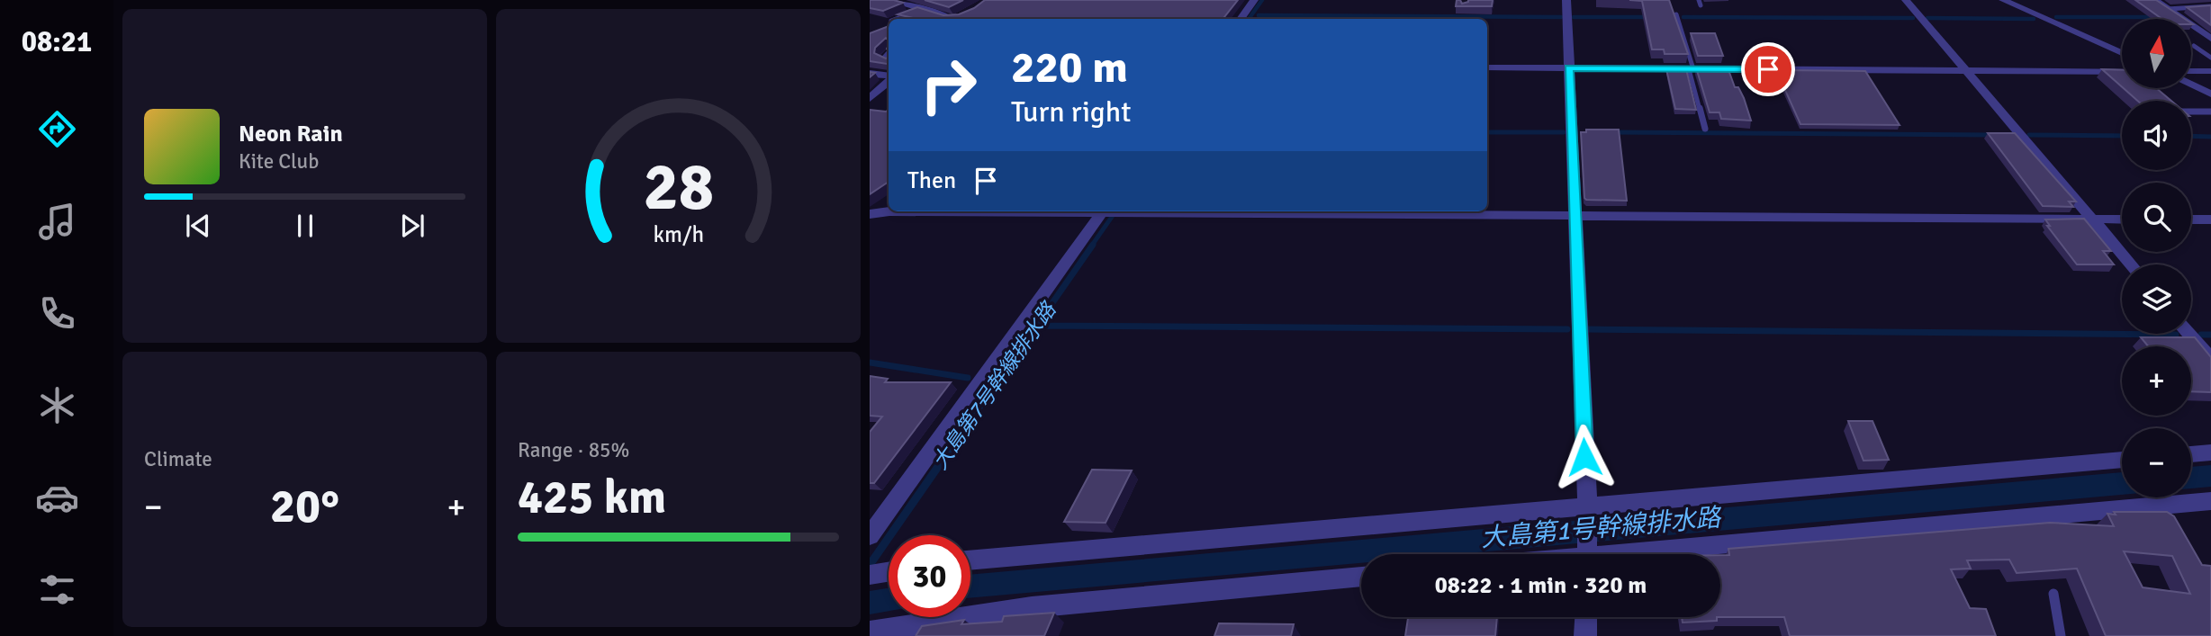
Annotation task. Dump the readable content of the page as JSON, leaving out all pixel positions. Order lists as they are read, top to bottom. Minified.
{"water":["大島第7号幹線排水路","大島第1号幹線排水路"],"north":"top","page":{"tabs":"08:21","map_buttons":["+","−"],"turn":["220 m","Turn right"],"song":["Neon Rain","Kite Club"],"then":"Then","tile":["Climate",["Range · 85%","425 km"]],"heat":["−","20°","+"],"limit":"30","trip":"08:22 · 1 min · 320 m","gauge":["28","km/h"]}}
